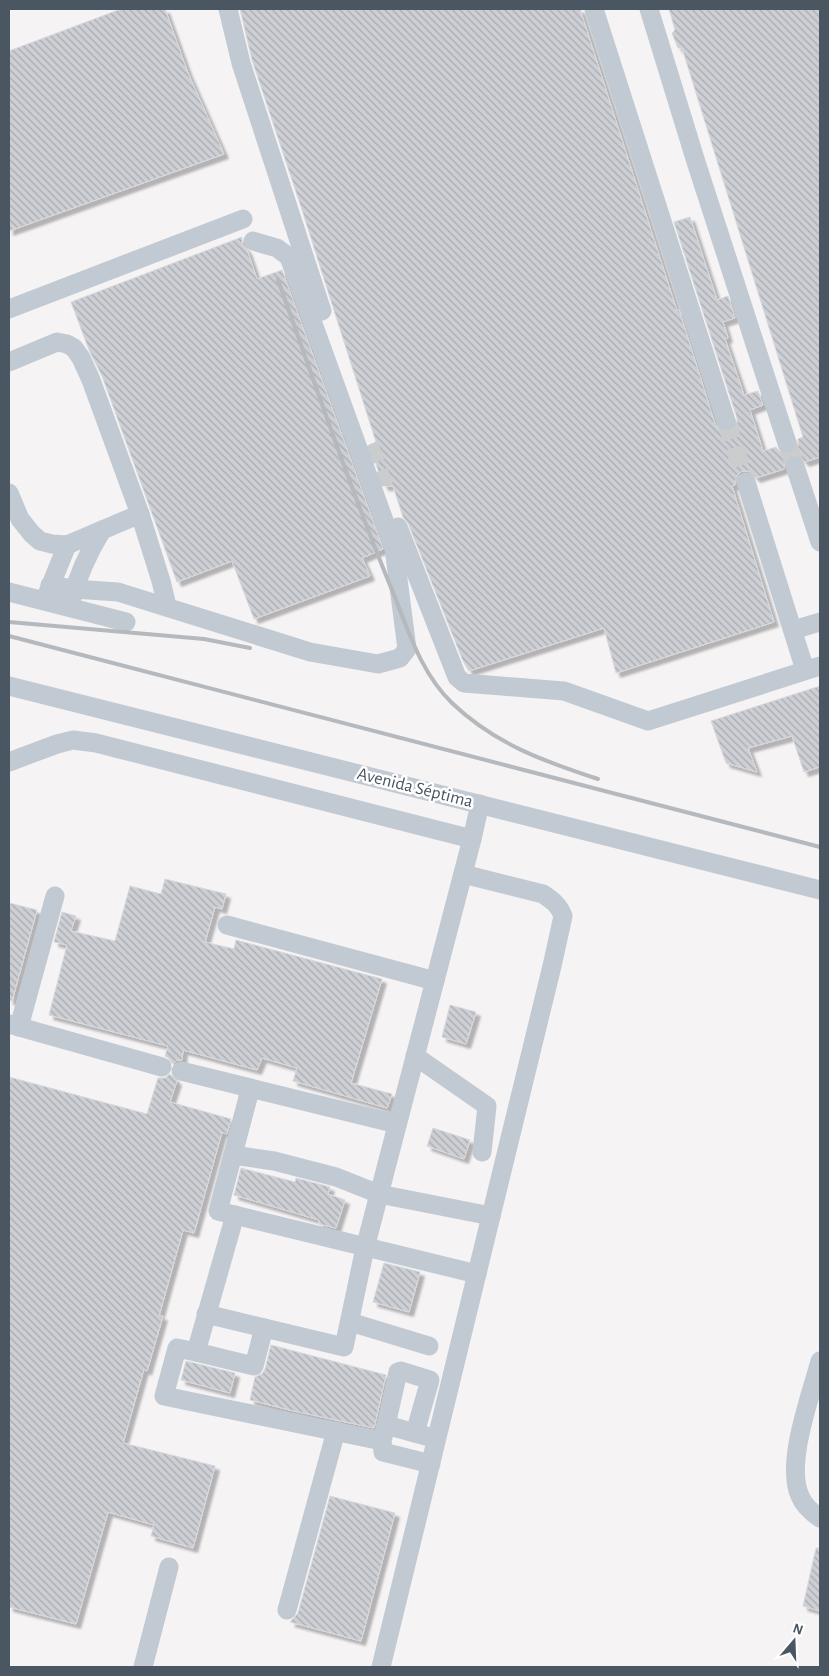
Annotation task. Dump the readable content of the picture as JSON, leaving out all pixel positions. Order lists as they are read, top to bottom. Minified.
{"streets":{"street":["Avenida Séptima"]},"north":"top"}
